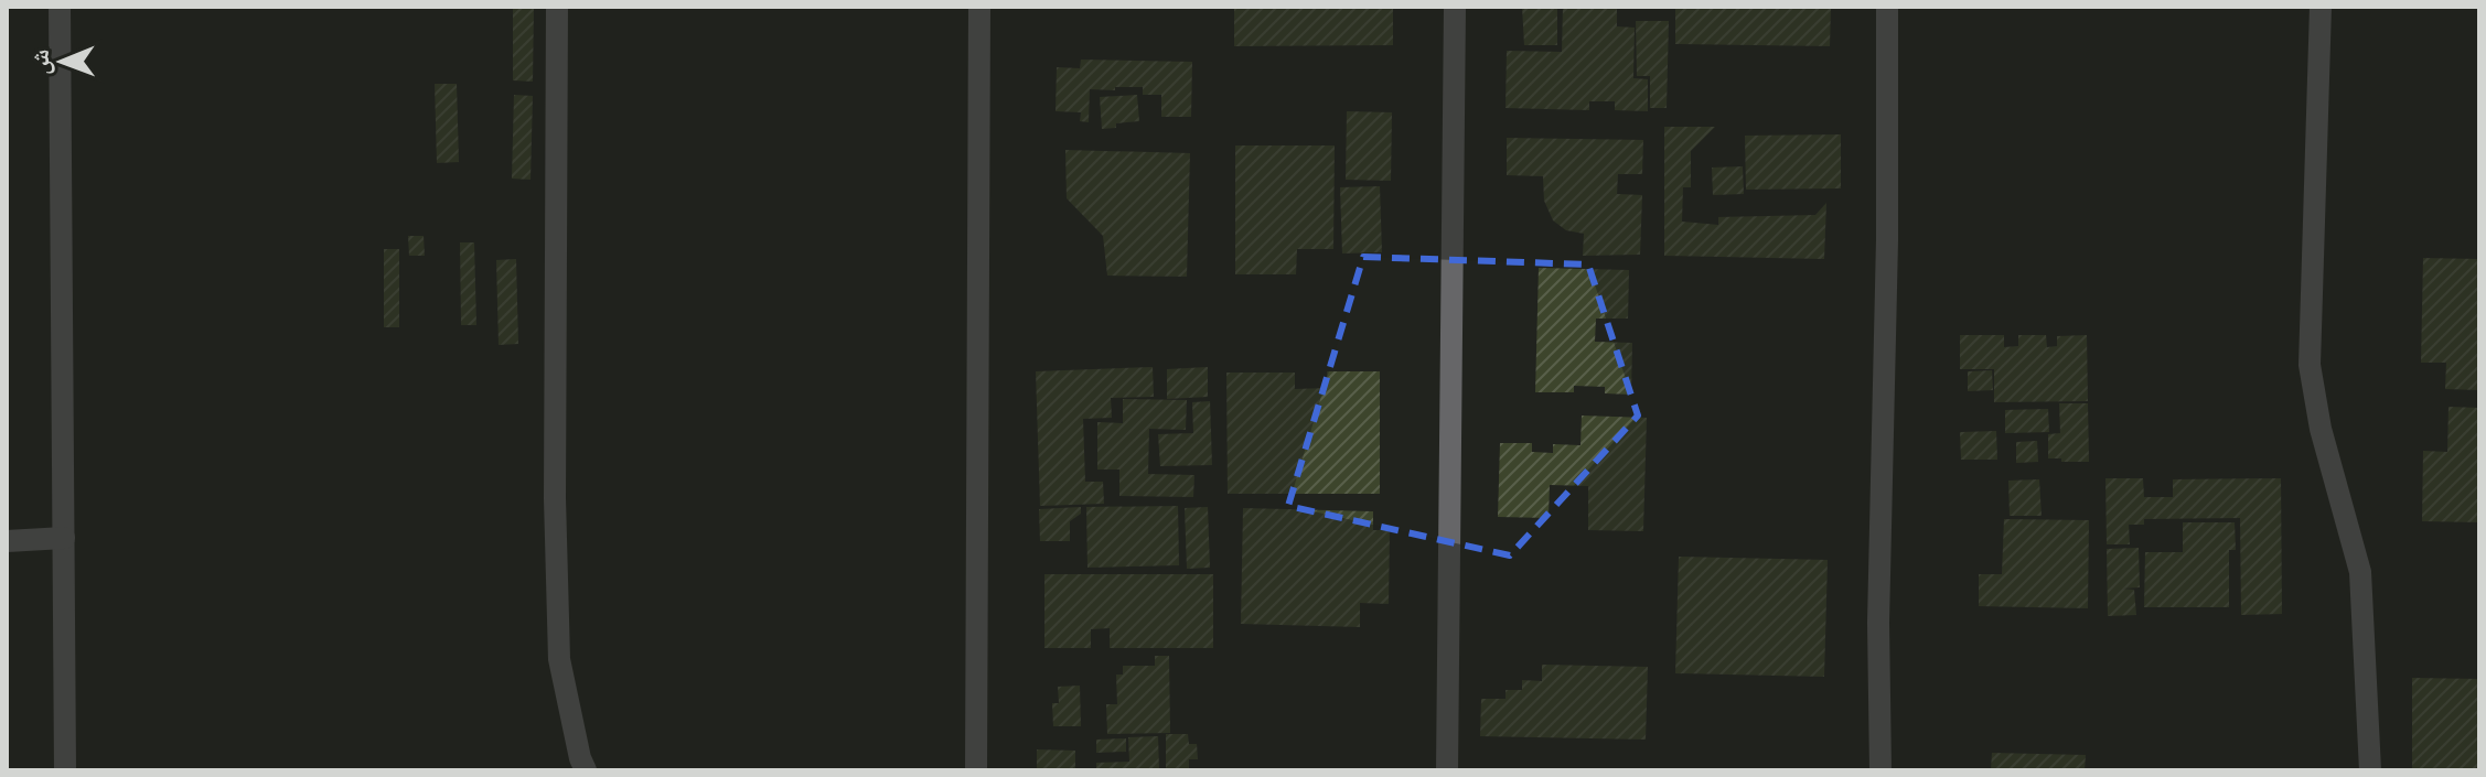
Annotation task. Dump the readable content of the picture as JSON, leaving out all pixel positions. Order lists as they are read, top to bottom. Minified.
{"north":"left"}
